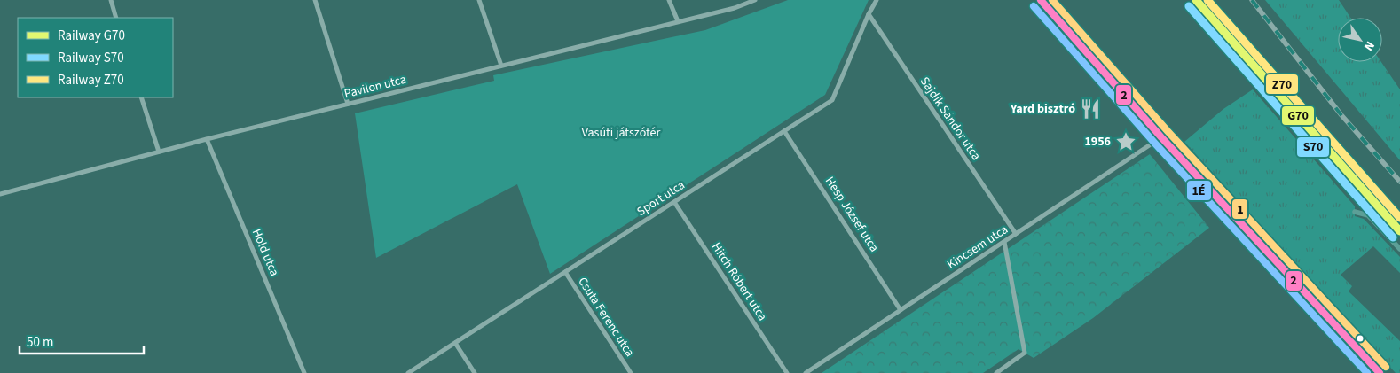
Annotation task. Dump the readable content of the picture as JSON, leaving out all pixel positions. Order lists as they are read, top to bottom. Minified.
{"streets":{"street":["Pavilon utca","Sajdik Sándor utca","Sport utca","Hesp József utca","Kincsem utca","Hold utca","Hitch Róbert utca","Csuta Ferenc utca"]},"crossings":[["Pavilon utca","Hold utca"],["Sajdik Sándor utca","Sport utca"],["Sajdik Sándor utca","Kincsem utca"],["Sport utca","Hesp József utca"],["Sport utca","Hitch Róbert utca"],["Sport utca","Csuta Ferenc utca"],["Hesp József utca","Kincsem utca"]],"parks":["Vasúti játszótér"],"places":{"restaurant":["Yard bisztró"],"place":["1956"]},"lines":["rail line G70","rail line Z70","transit line 2","transit line 1","rail line S70","transit line 1É"],"legend":["Railway G70","Railway S70","Railway Z70"],"scale_bar":"50 m","north":"bottom right"}
